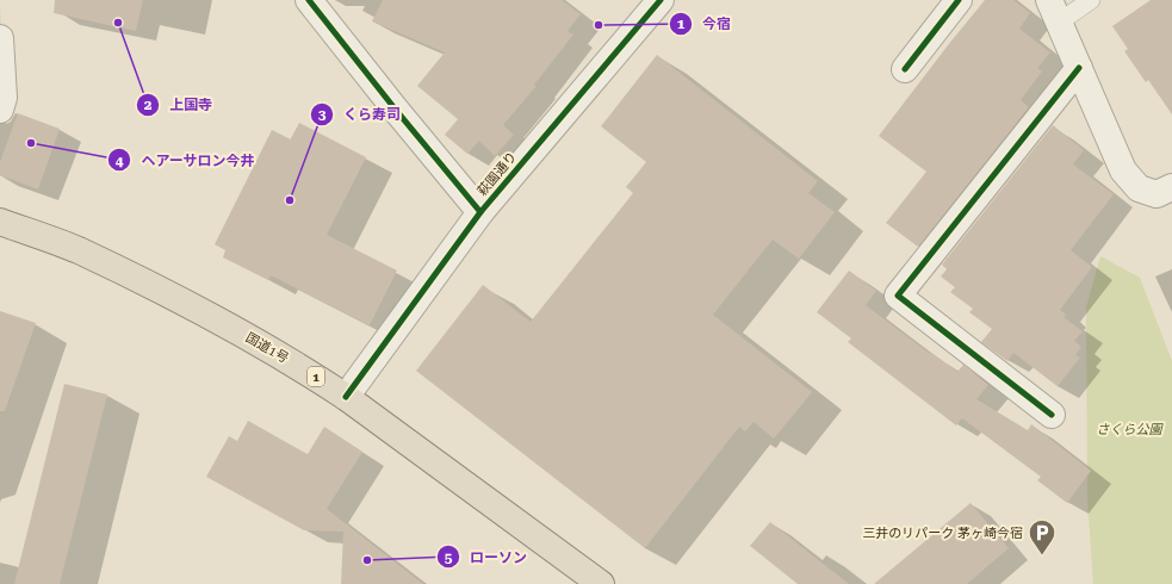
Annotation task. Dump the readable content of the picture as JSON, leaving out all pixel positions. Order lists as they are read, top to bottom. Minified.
{"streets":{"highway":["国道1号","1"],"street":["萩園通り"]},"crossings":[["萩園通り","国道1号"]],"parks":["さくら公園"],"places":{"other":["上国寺","今宿","ヘアーサロン今井","くら寿司","ローソン"],"parking":["三井のリパーク 茅ヶ崎今宿"]}}
